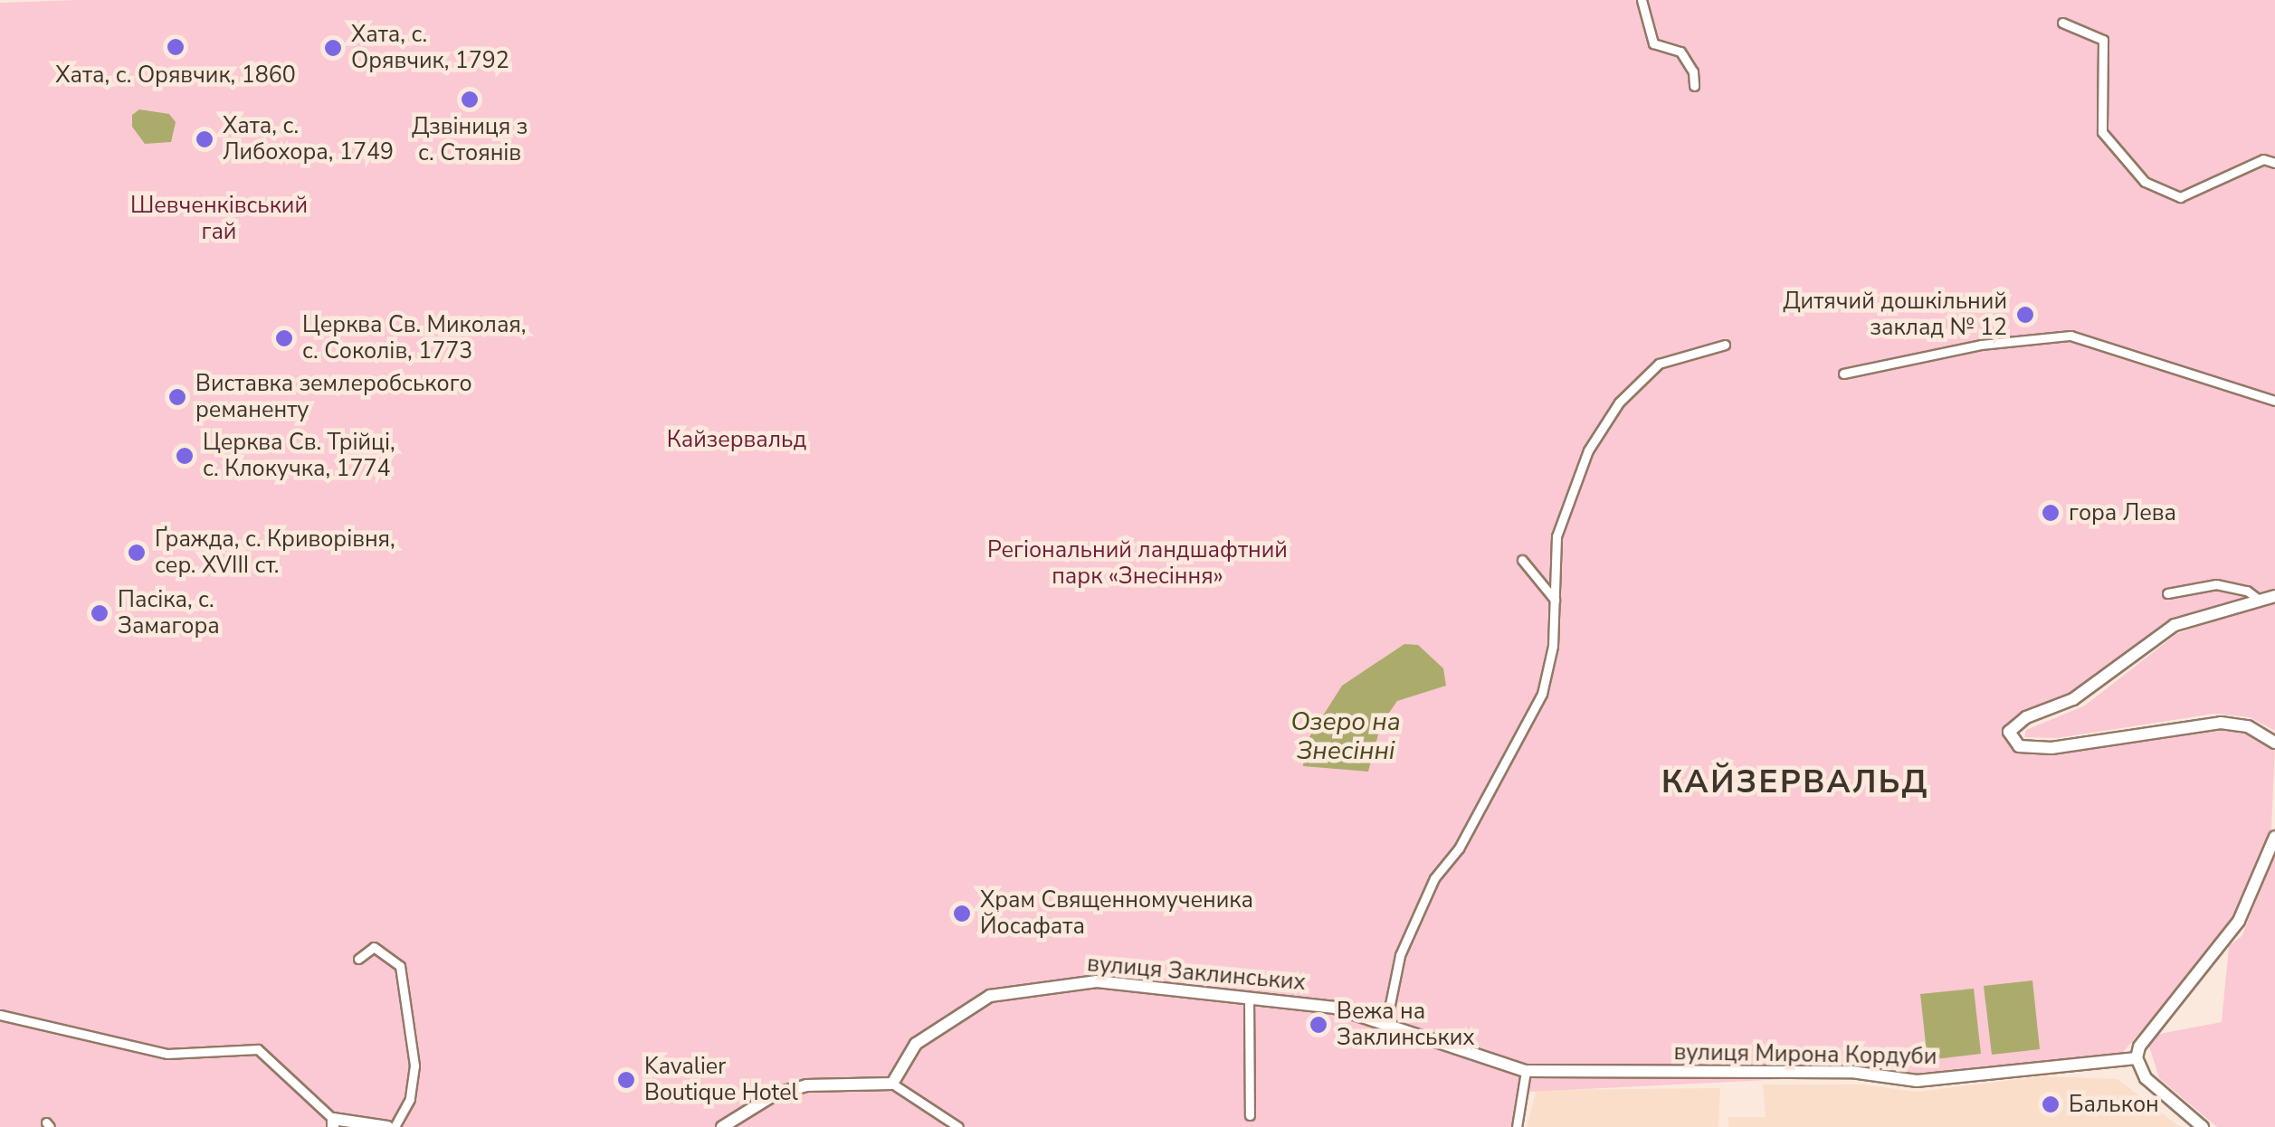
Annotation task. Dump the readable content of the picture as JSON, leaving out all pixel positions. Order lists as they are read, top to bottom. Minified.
{"streets":{"street":["вулиця Заклинських","вулиця Мирона Кордуби"]},"crossings":[["вулиця Заклинських","вулиця Мирона Кордуби"]],"districts":["КАЙЗЕРВАЛЬД"],"water":["Озеро на Знесінні"],"parks":["Шевченківський гай","Кайзервальд","Регіональний ландшафтний парк «Знесіння»"],"places":["Хата, с. Орявчик, 1860","Хата, с. Орявчик, 1792","Дзвіниця з с. Стоянів","Хата, с. Либохора, 1749","Дитячий дошкільний заклад № 12","Церква Св. Миколая, с. Соколів, 1773","Виставка землеробського реманенту","Церква Св. Трійці, с. Клокучка, 1774","гора Лева","Ґражда, с. Криворівня, сер. XVIII ст.","Пасіка, с. Замагора","Храм Священномученика Йосафата","Вежа на Заклинських","Kavalier Boutique Hotel","Балькон"]}
